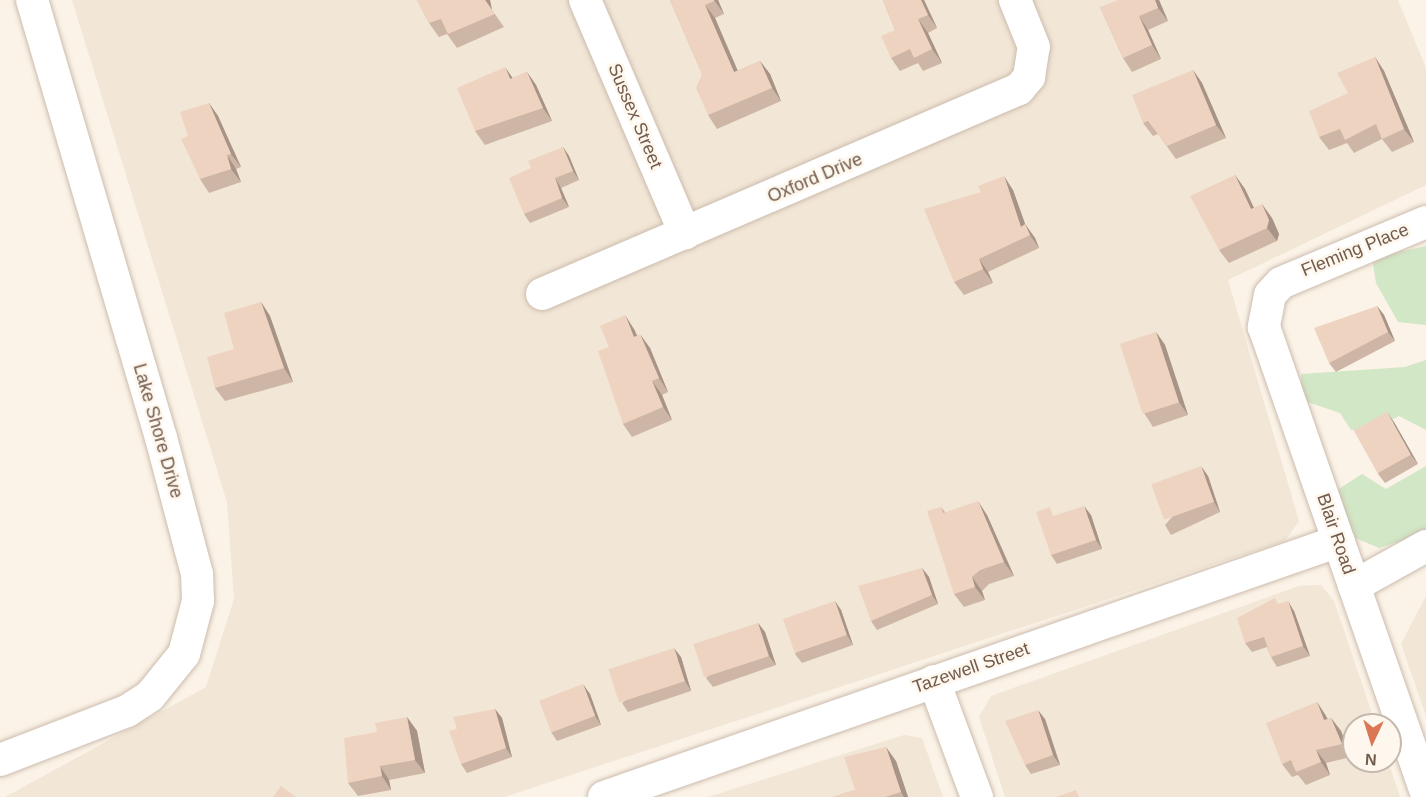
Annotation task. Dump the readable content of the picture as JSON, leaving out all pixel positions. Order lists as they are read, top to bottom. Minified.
{"streets":{"street":["Sussex Street","Oxford Drive","Fleming Place","Lake Shore Drive","Blair Road","Tazewell Street"]},"crossings":[["Sussex Street","Oxford Drive"],["Fleming Place","Blair Road"],["Blair Road","Tazewell Street"]],"north":"bottom"}
